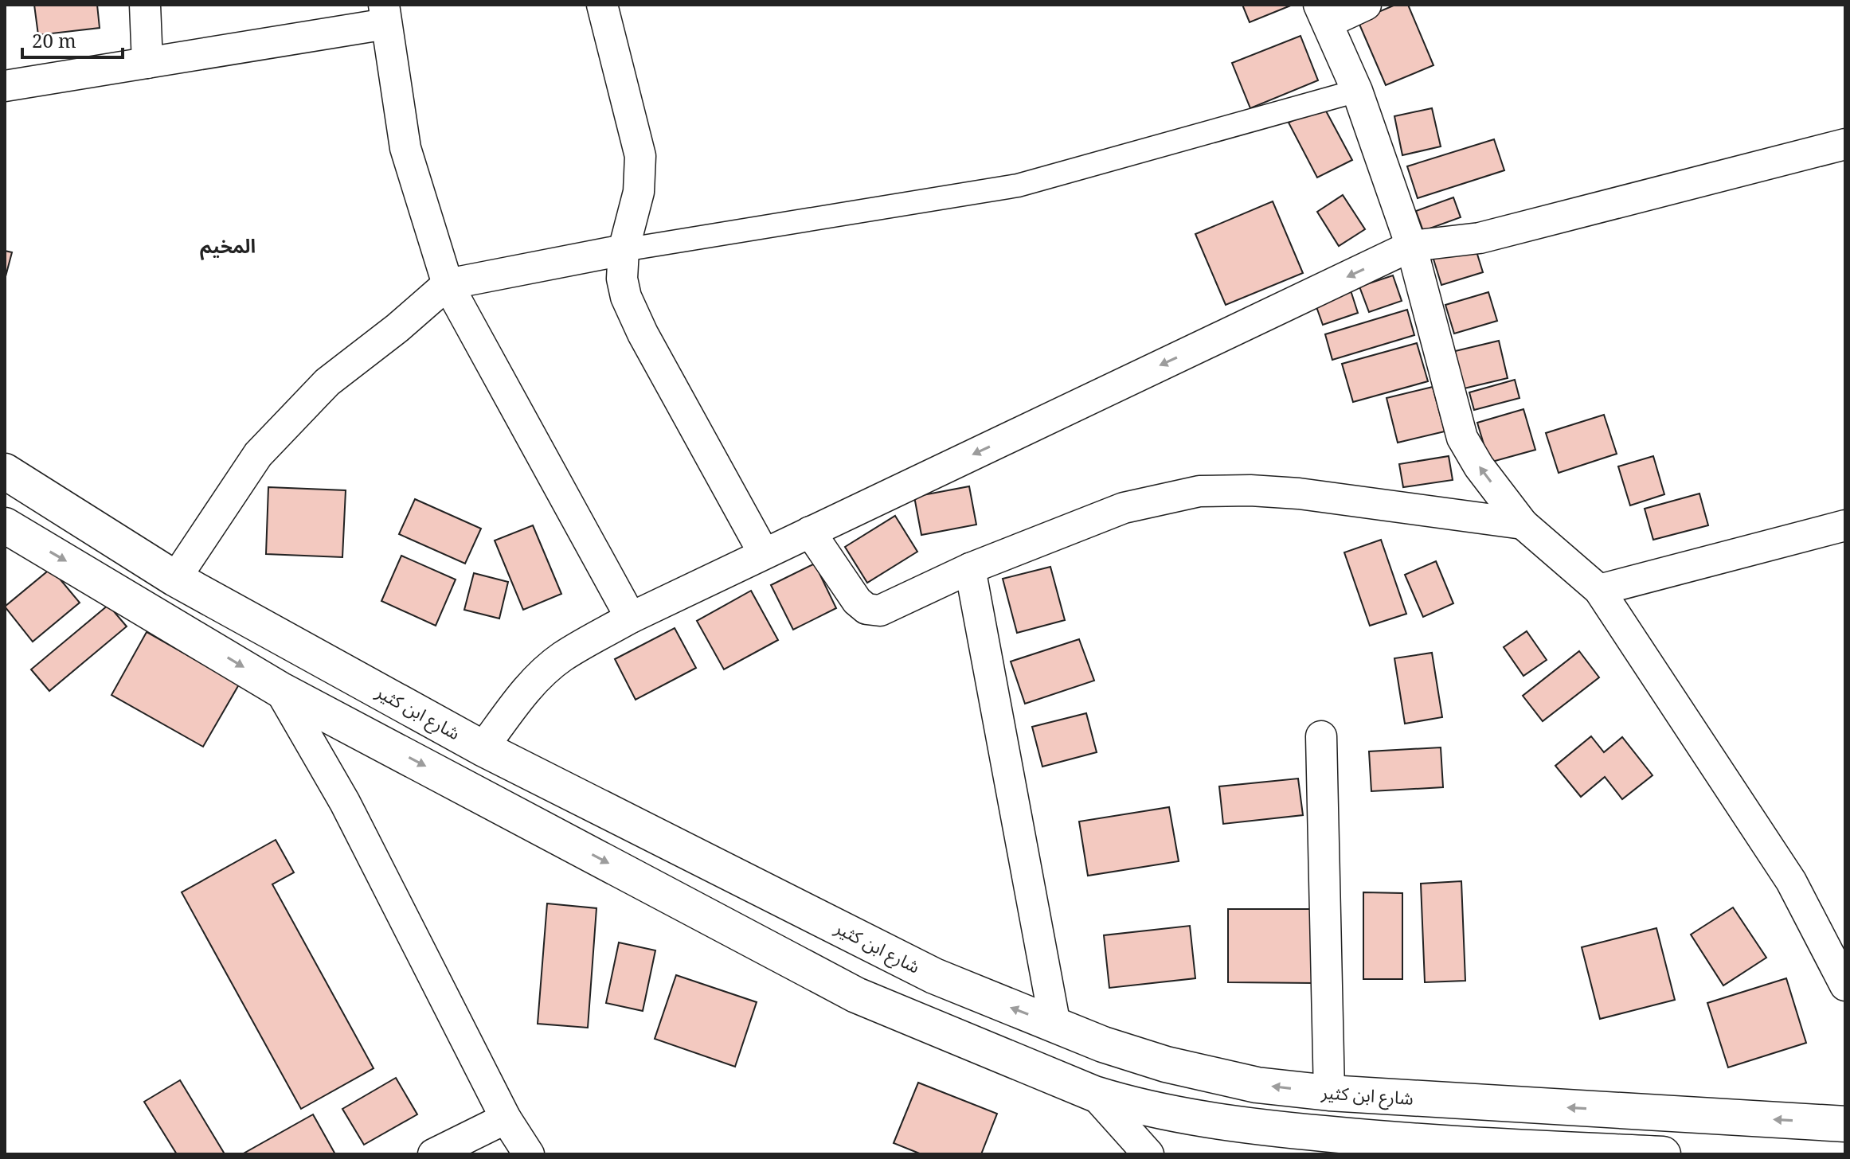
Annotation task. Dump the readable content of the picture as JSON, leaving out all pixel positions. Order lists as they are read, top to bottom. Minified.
{"streets":{"street":["شارع ابن كثير"]},"districts":["المخيم"],"scale_bar":"20 m"}
